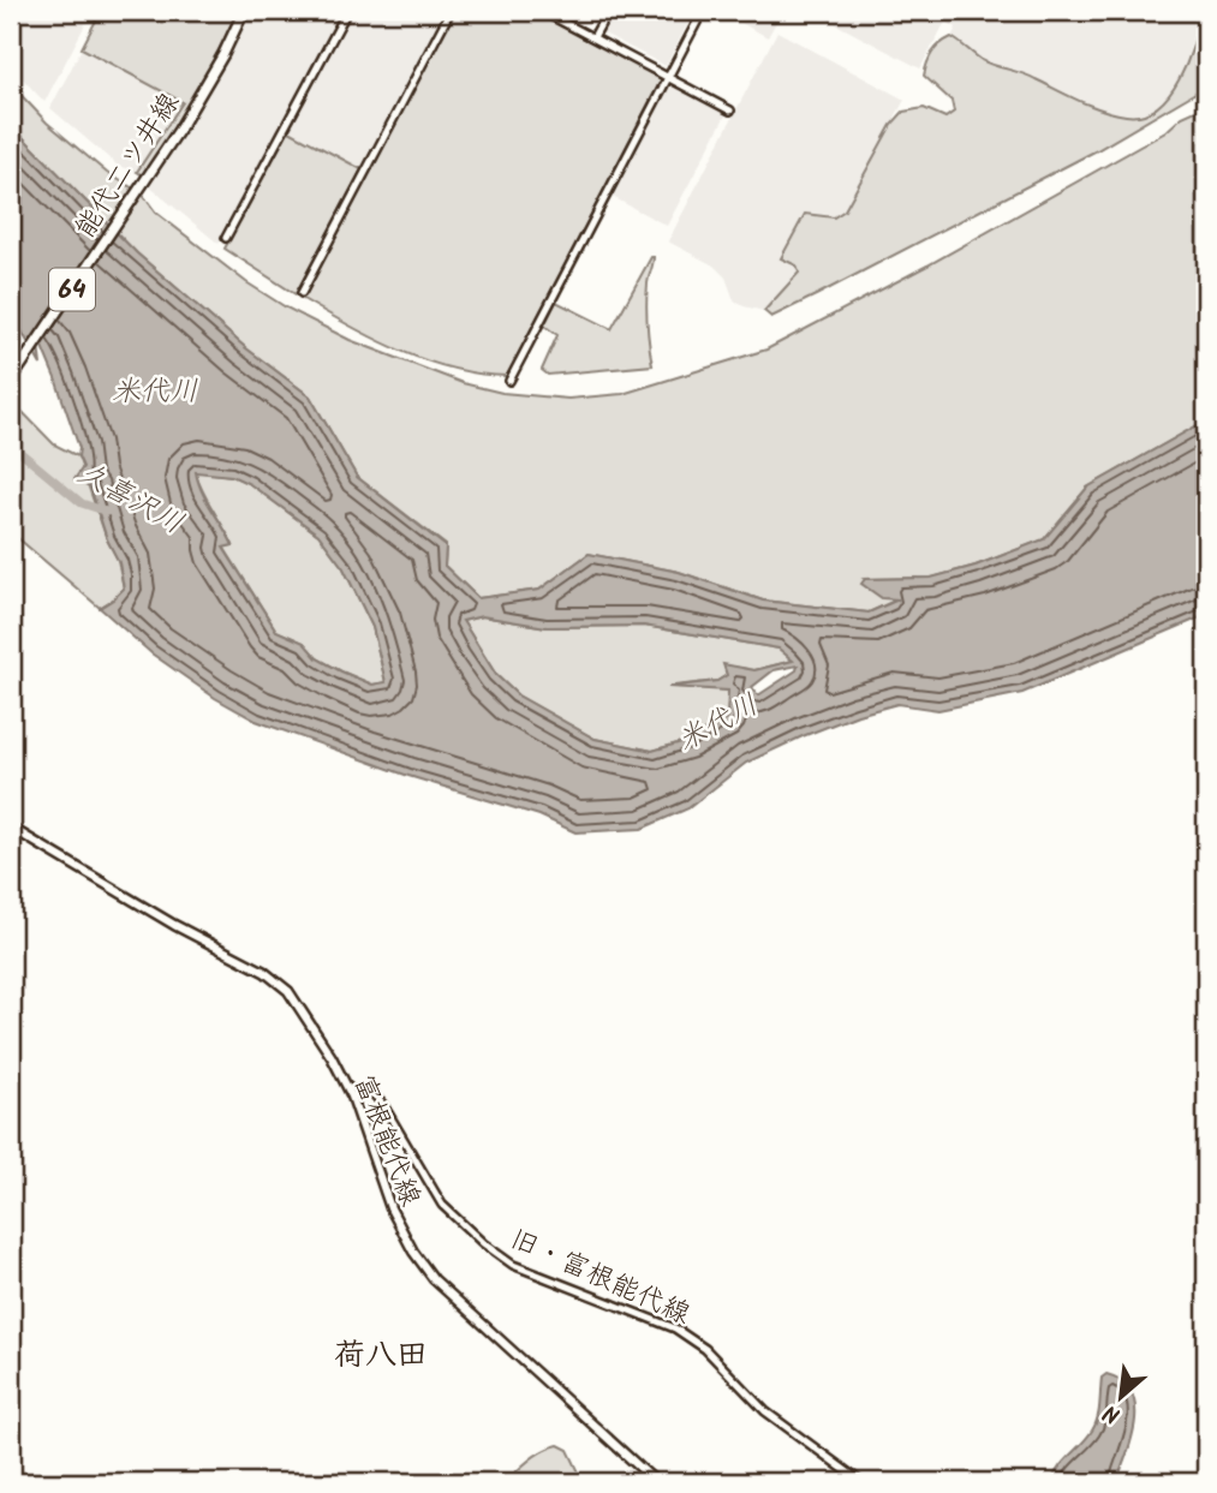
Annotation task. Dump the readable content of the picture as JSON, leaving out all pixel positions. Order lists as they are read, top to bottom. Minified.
{"streets":{"main road":["能代二ツ井線","64","富根能代線"],"street":["旧・富根能代線"]},"crossings":[["富根能代線","旧・富根能代線"]],"districts":["荷八田"],"water":["米代川","久喜沢川"],"north":"bottom left"}
